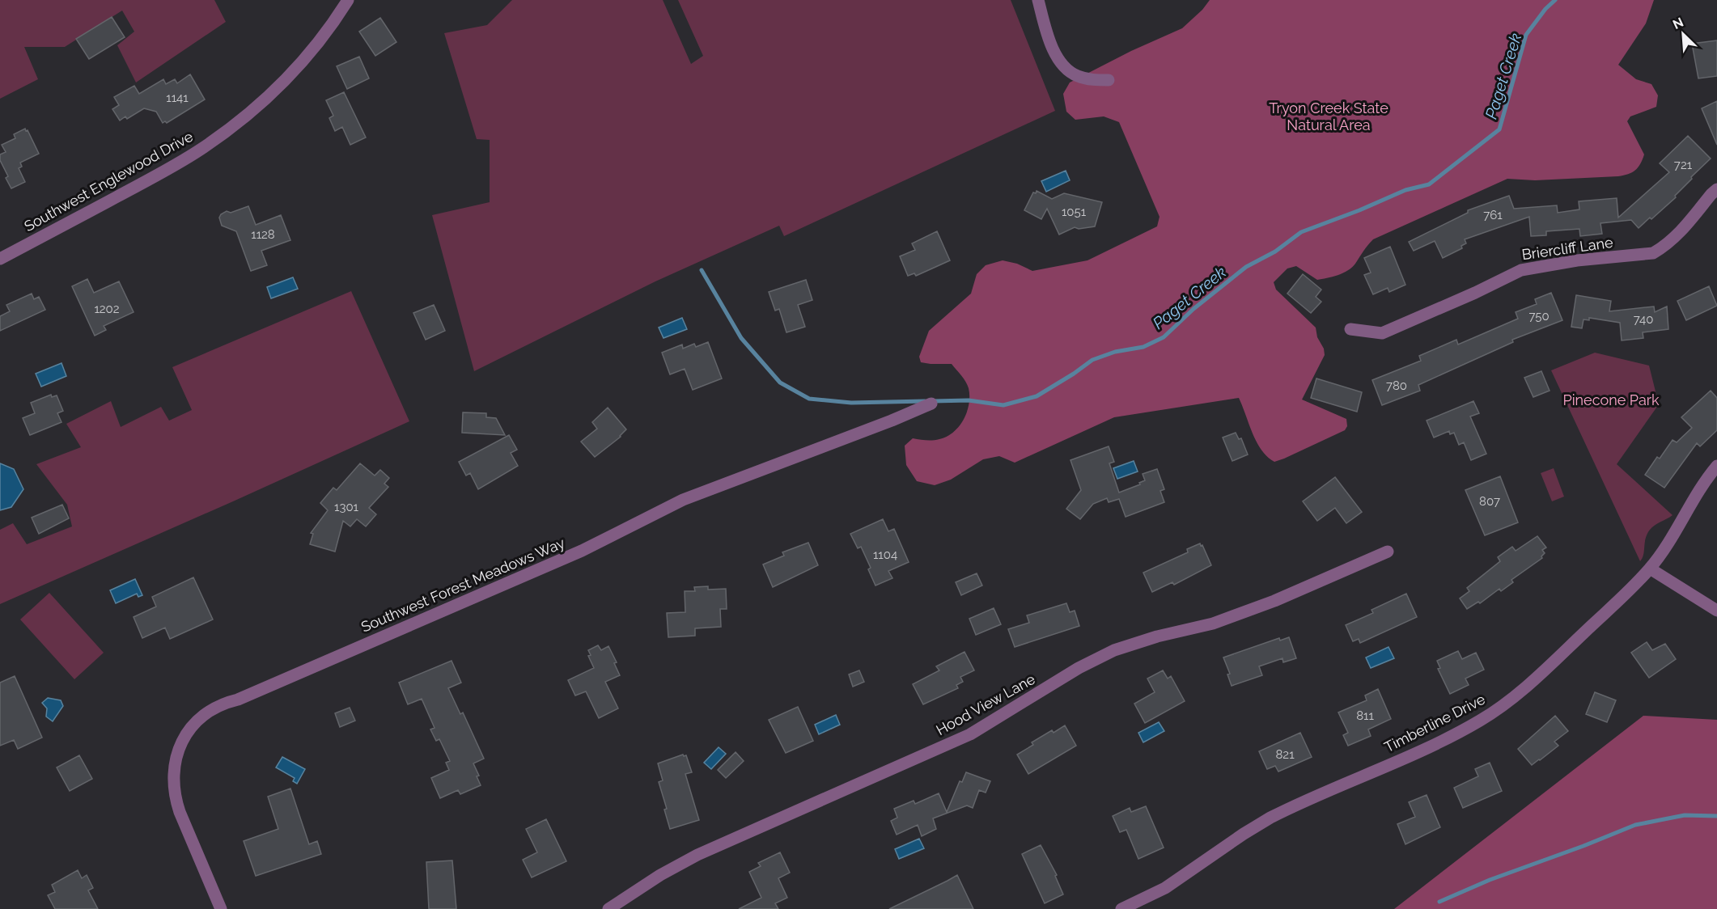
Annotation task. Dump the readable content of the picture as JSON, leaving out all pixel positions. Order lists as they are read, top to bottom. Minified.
{"streets":{"street":["Southwest Englewood Drive","Briercliff Lane","Southwest Forest Meadows Way","Hood View Lane","Timberline Drive"]},"water":["Paget Creek"],"parks":["Tryon Creek State Natural Area","Pinecone Park"],"house_numbers":["1141","721","1051","761","1128","1202","750","740","780","807","1301","1104","811","821"],"north":"top left"}
